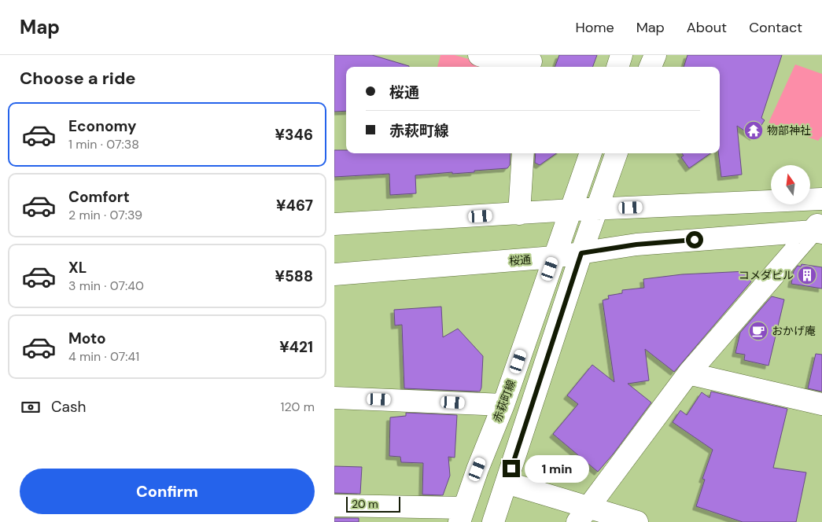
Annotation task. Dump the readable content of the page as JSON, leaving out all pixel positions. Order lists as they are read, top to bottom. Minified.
{"streets":{"street":["桜通","赤萩町線"]},"crossings":[["桜通","赤萩町線"]],"places":{"temple":["物部神社"],"building":["コメダビル"],"cafe":["おかげ庵"]},"scale_bar":"20 m","north":"top","page":{"header":"Map","nav":["Home","Map","About","Contact"],"heading":"Choose a ride","banner":["桜通","赤萩町線"],"list":[{"name":"Economy","note":"1 min · 07:38","value":"¥346"},{"name":"Comfort","note":"2 min · 07:39","value":"¥467"},{"name":"XL","note":"3 min · 07:40","value":"¥588"},{"name":"Moto","note":"4 min · 07:41","value":"¥421"}],"pay":["Cash","120 m"],"bubble":"1 min","buttons":"Confirm","scale":"20 m"}}
